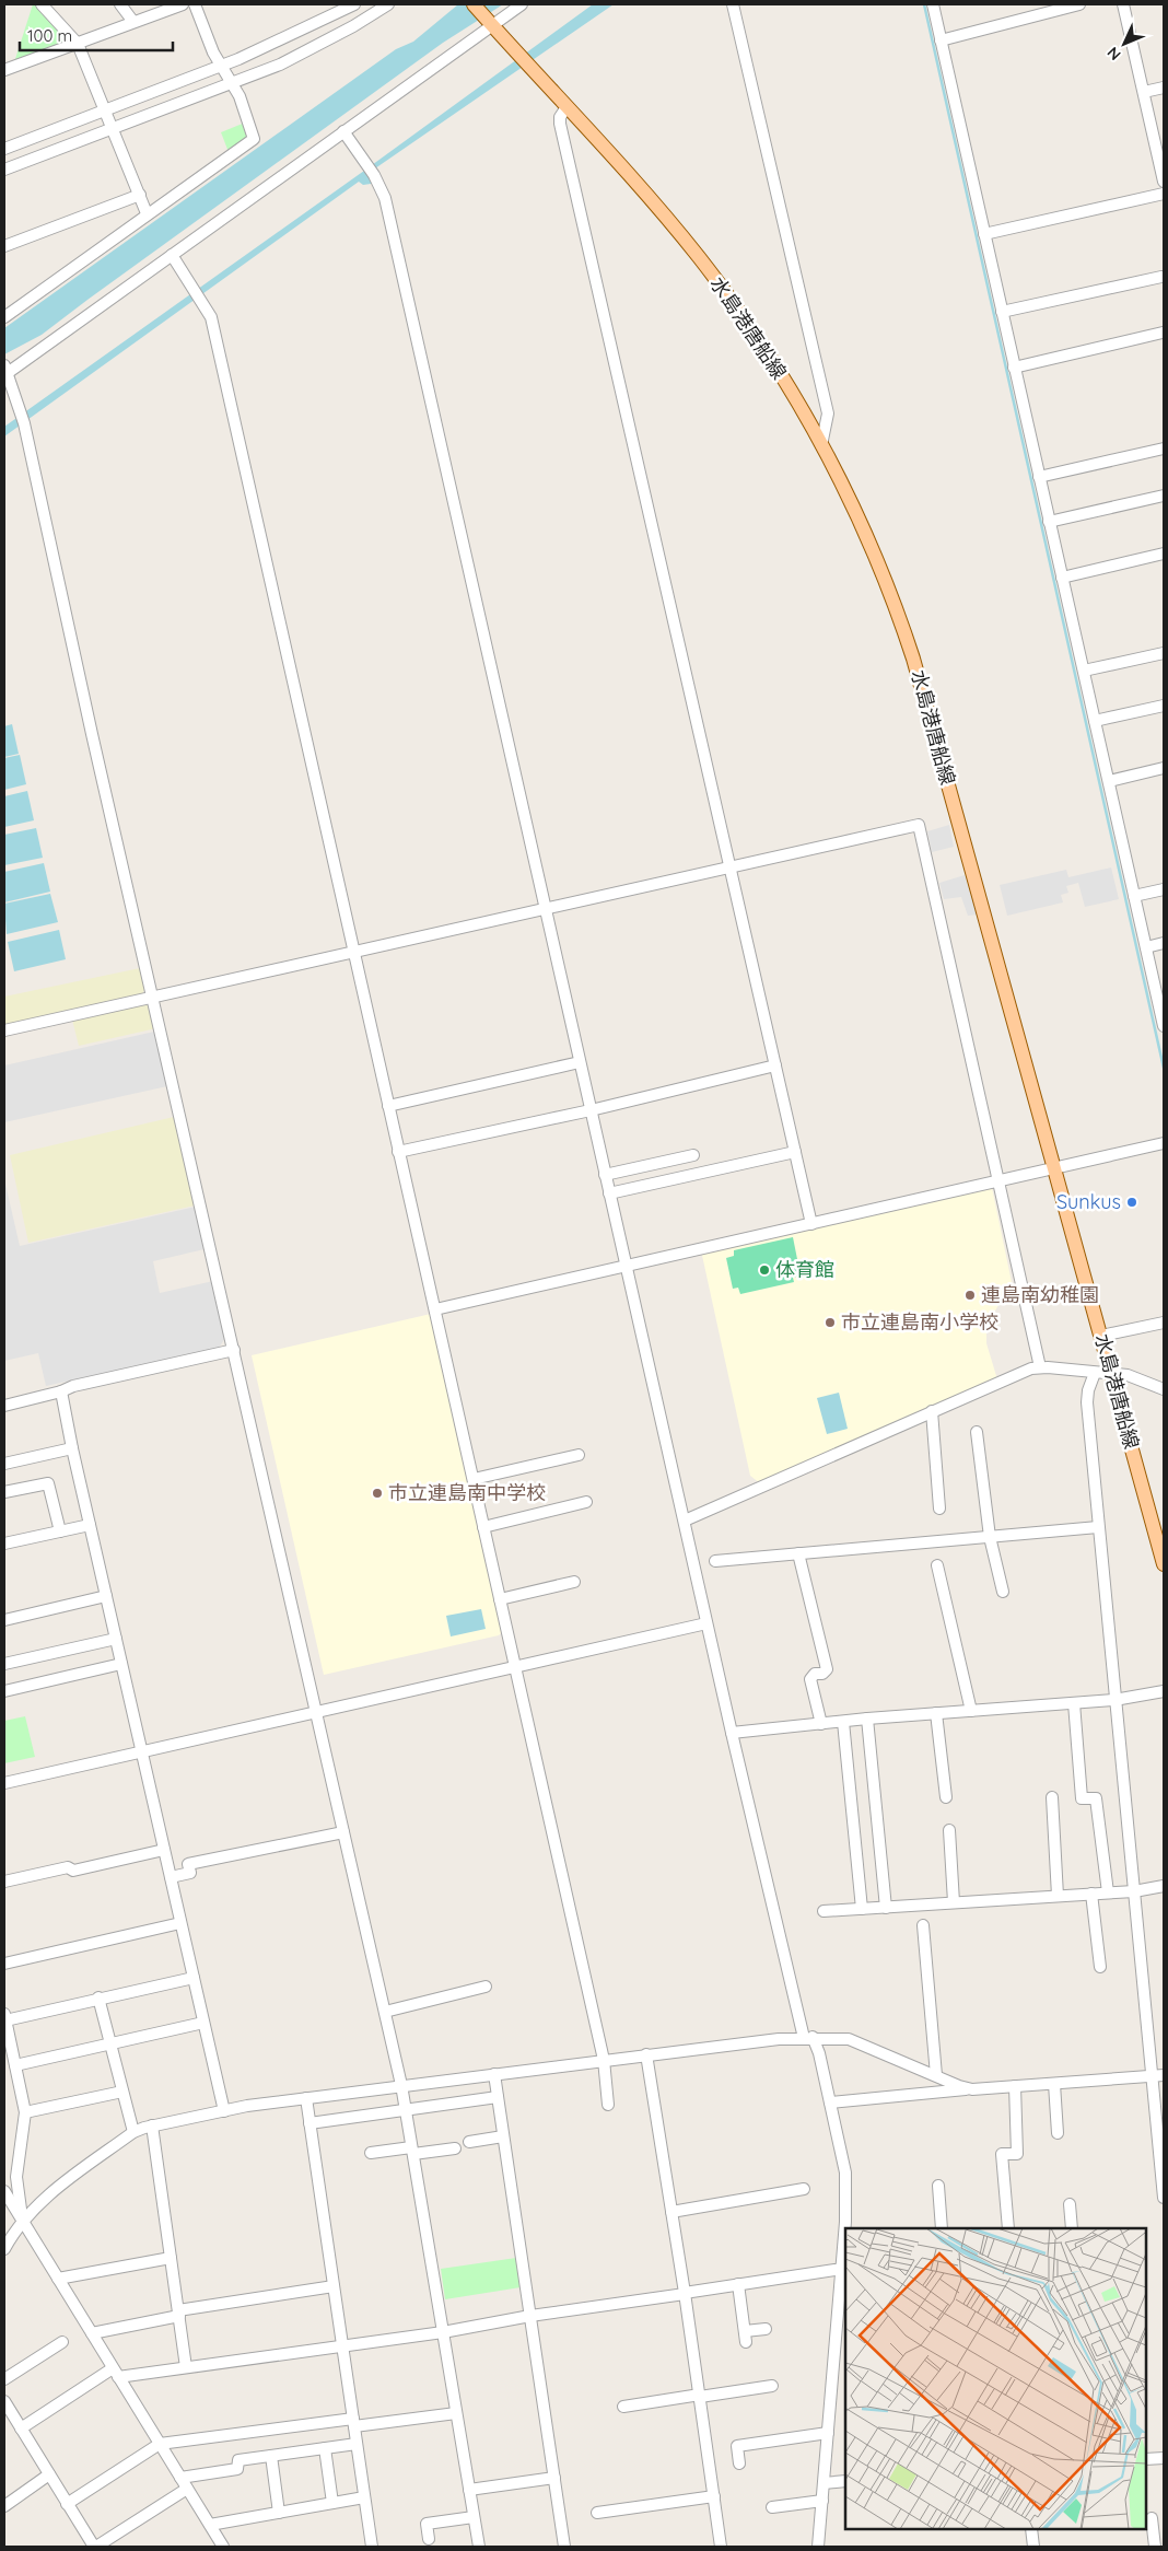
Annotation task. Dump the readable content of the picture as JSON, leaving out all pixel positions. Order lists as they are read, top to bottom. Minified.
{"streets":{"main road":["水島港唐船線"]},"places":["Sunkus","体育館","連島南幼稚園","市立連島南小学校","市立連島南中学校"],"scale_bar":"100 m","north":"bottom left"}
